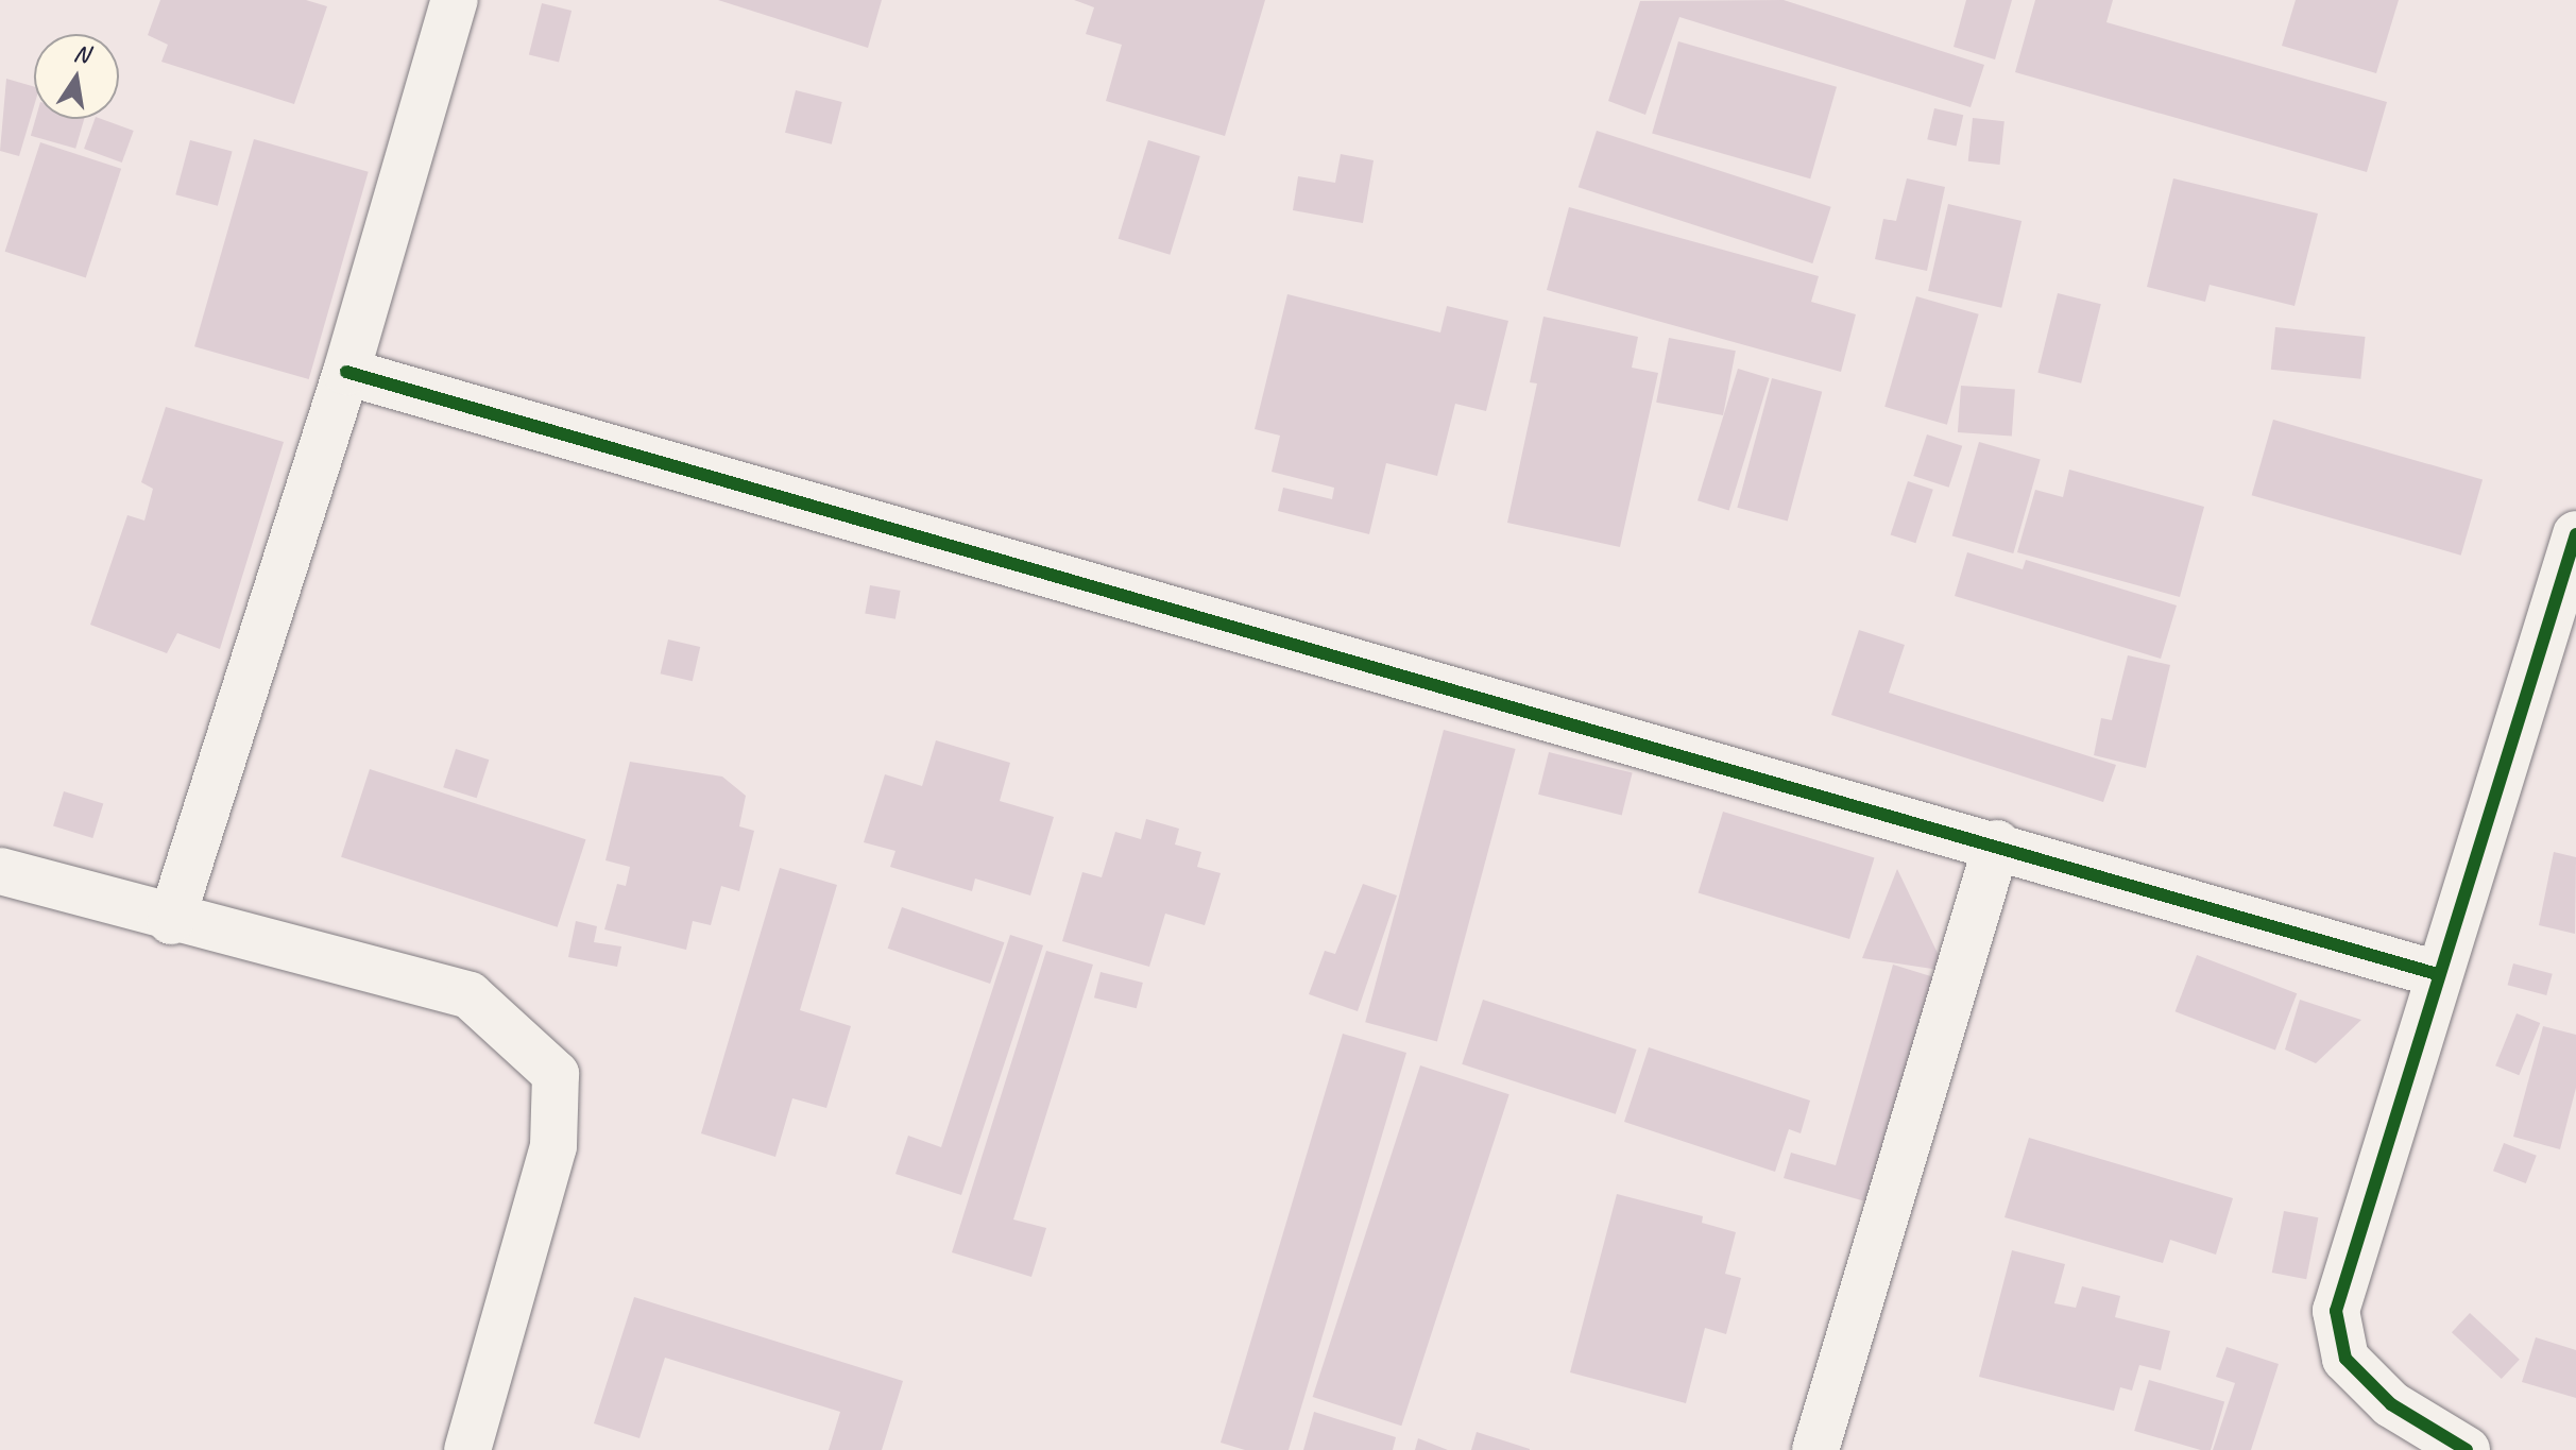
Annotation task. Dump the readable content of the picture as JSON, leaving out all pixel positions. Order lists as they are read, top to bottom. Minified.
{"north":"top"}
